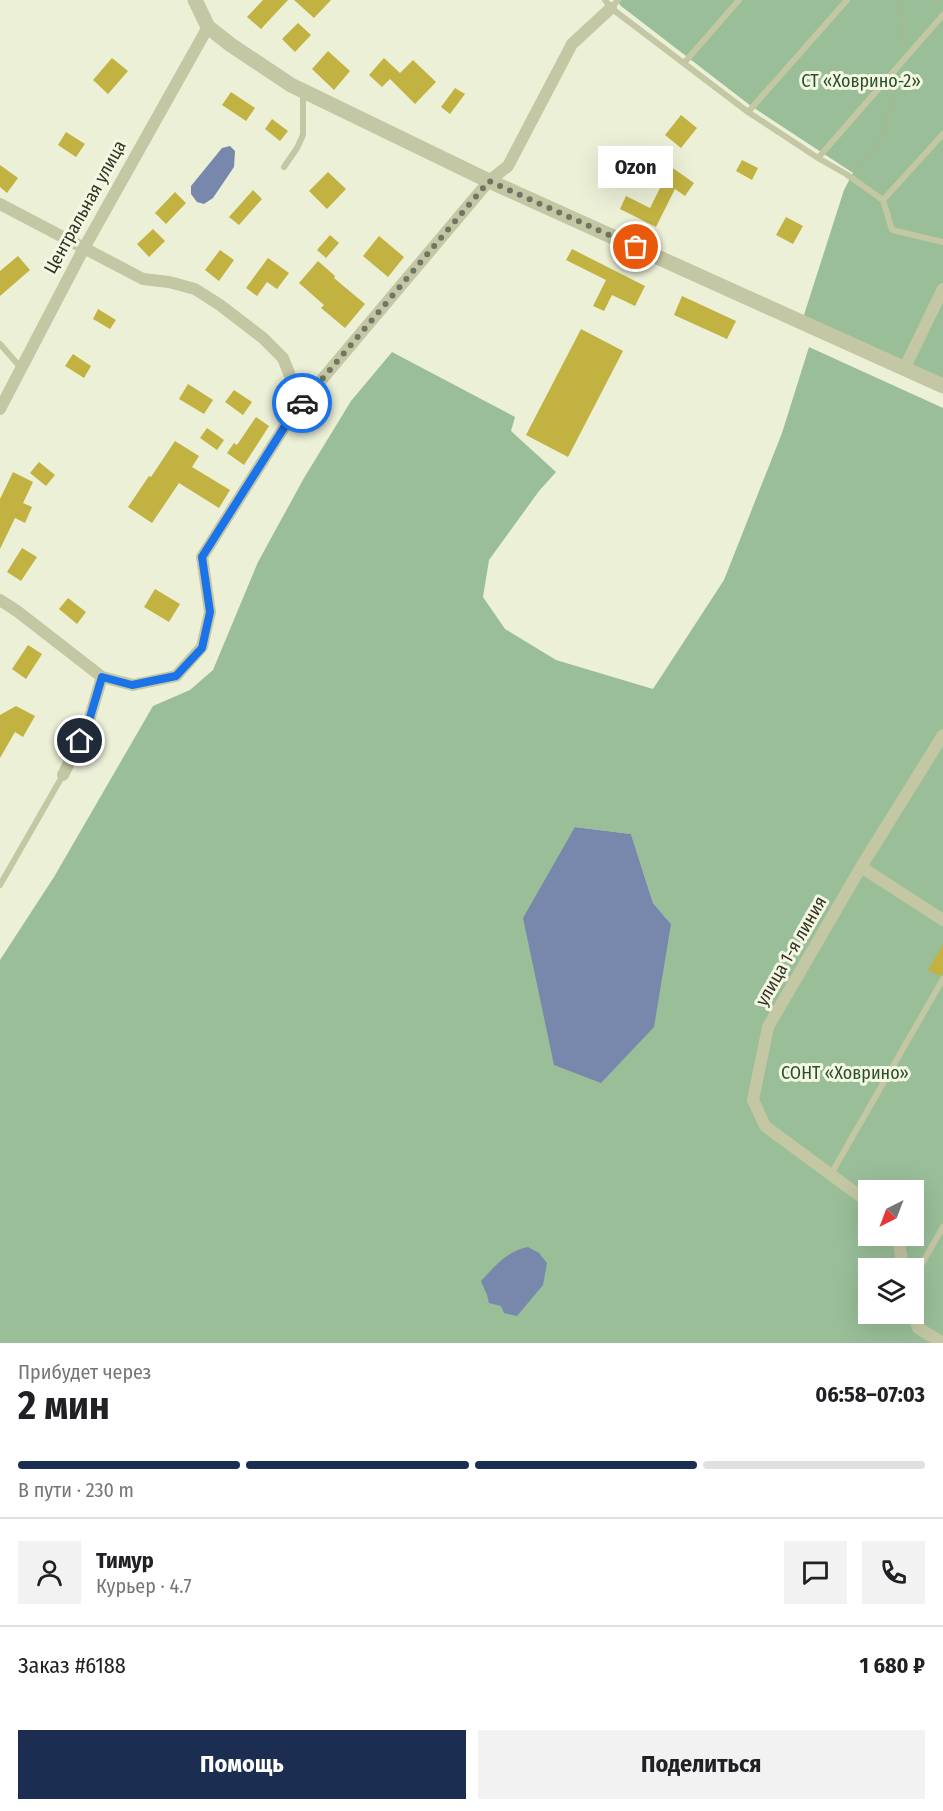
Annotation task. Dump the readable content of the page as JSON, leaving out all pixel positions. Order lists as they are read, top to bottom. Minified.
{"streets":{"street":["Центральная улица","улица 1-я линия"]},"parks":["СТ «Ховрино-2»","СОНТ «Ховрино»"],"places":["Ozon"],"north":"bottom left","page":{"bubble":"Ozon","heading":["2 мин","Прибудет через","06:58–07:03"],"panel":["Тимур","Курьер · 4.7","Заказ #6188","1 680 ₽"],"bar":"В пути · 230 m","buttons":["Помощь","Поделиться"]}}
